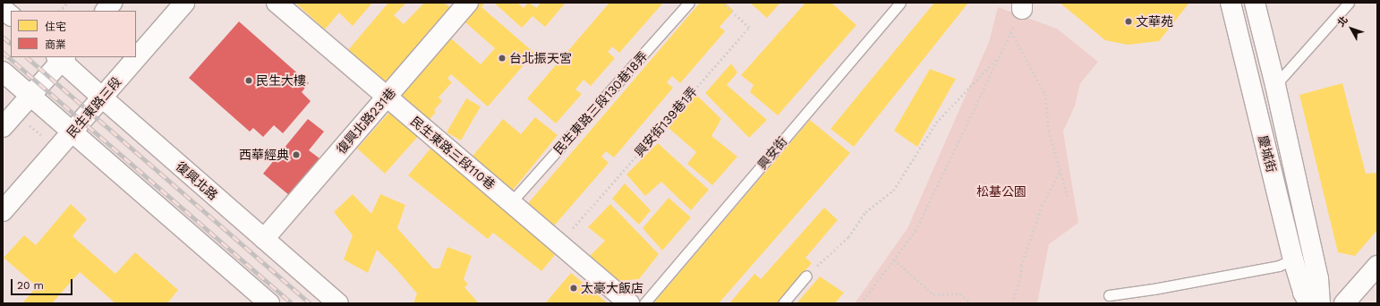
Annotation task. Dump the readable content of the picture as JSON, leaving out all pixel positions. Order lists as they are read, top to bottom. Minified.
{"streets":{"street":["民生東路三段","復興北路231巷","民生東路三段110巷","慶城街","復興北路"],"lane":["民生東路三段130巷18弄","興安街"],"path":["興安街139巷1弄"]},"crossings":[["民生東路三段130巷18弄","民生東路三段110巷"],["民生東路三段","復興北路"],["復興北路231巷","民生東路三段110巷"],["復興北路231巷","復興北路"],["興安街139巷1弄","民生東路三段110巷"]],"parks":["松基公園"],"places":["文華苑","台北振天宮","民生大樓","西華經典","太豪大飯店"],"legend":["住宅","商業"],"scale_bar":"20 m","north":"top left"}
